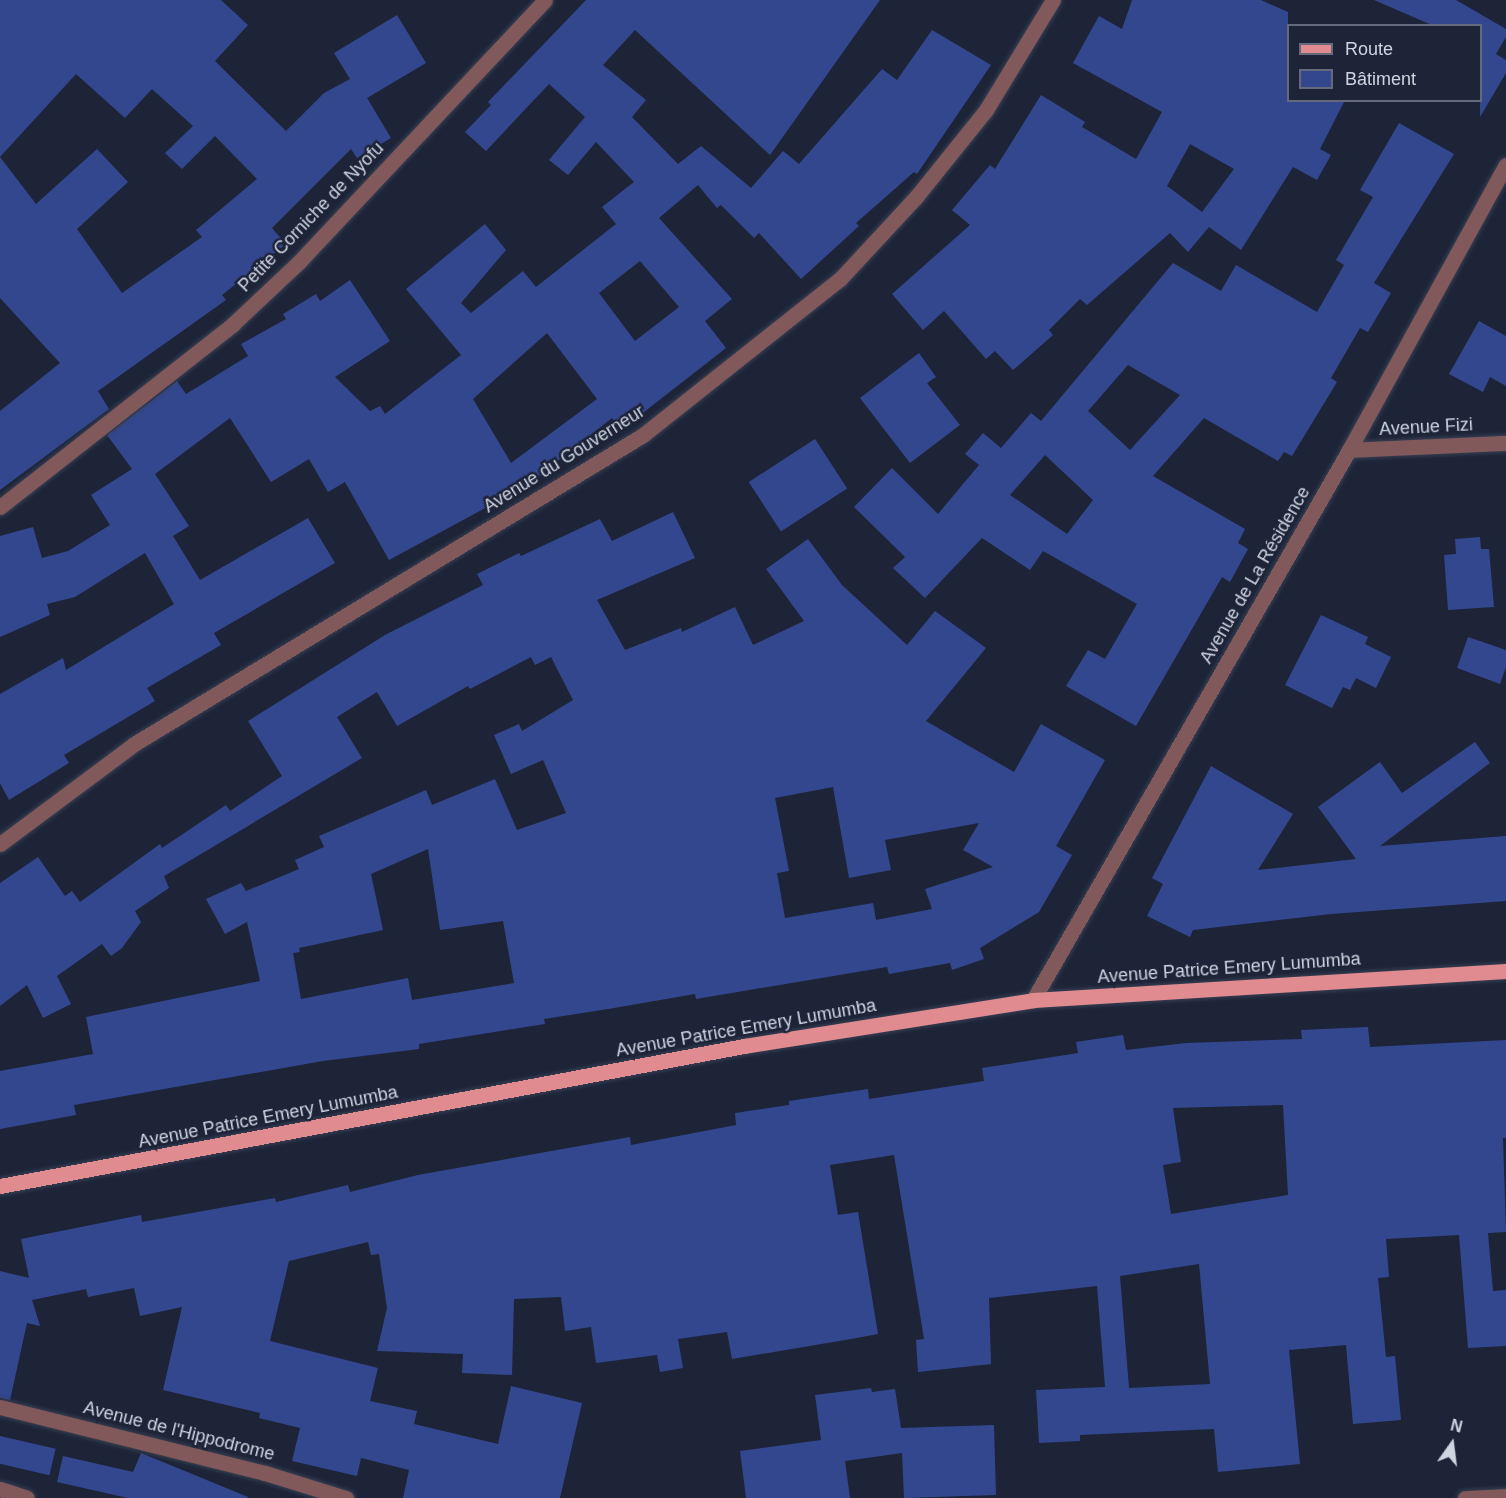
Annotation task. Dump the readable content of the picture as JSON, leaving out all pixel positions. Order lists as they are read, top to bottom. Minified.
{"streets":{"main road":["Avenue Patrice Emery Lumumba"],"street":["Petite Corniche de Nyofu","Avenue Fizi","Avenue du Gouverneur","Avenue de La Résidence","Avenue de l'Hippodrome"]},"crossings":[["Avenue Fizi","Avenue de La Résidence"],["Avenue de La Résidence","Avenue Patrice Emery Lumumba"]],"legend":["Route","Bâtiment"],"north":"top"}
